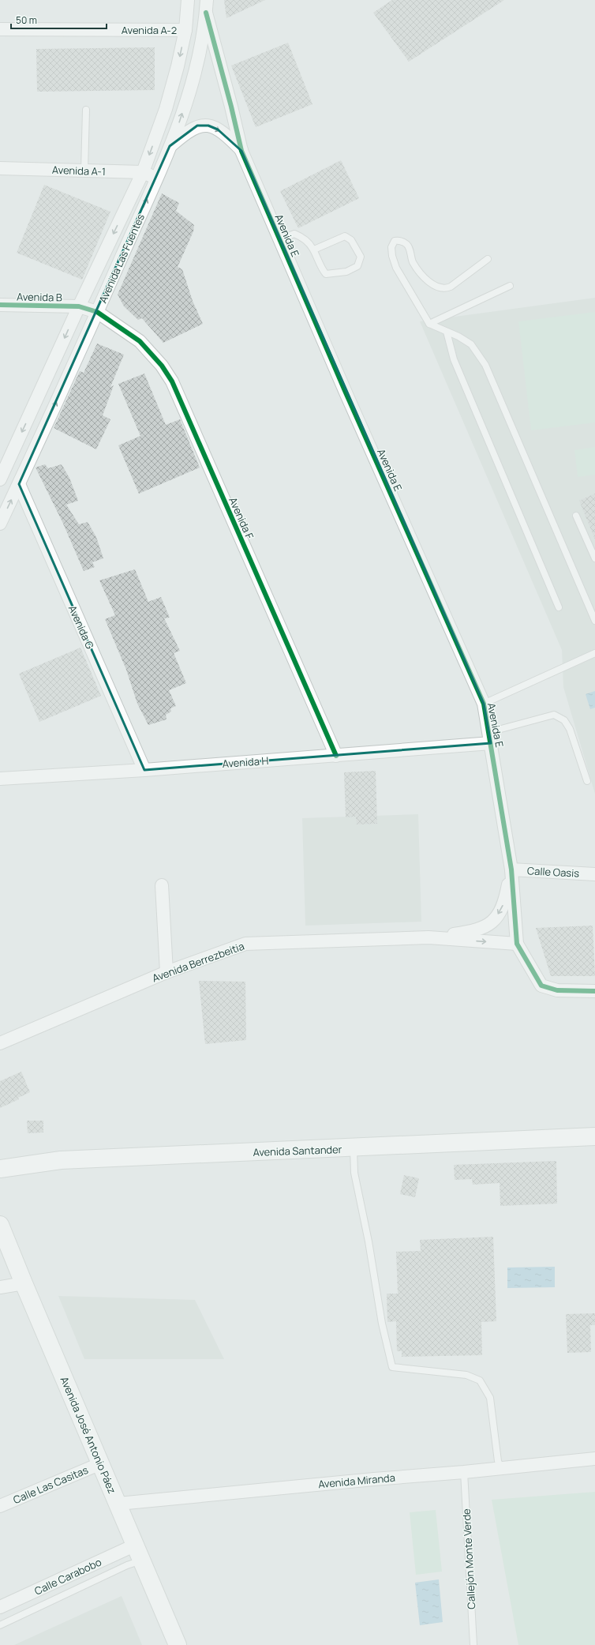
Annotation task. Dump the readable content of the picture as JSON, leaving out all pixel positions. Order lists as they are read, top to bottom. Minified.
{"streets":{"street":["Avenida A-2","Avenida A-1","Avenida E","Avenida Las Fuentes","Avenida B","Avenida F","Avenida G","Avenida H","Calle Oasis","Avenida Berrezbeitia","Avenida Santander","Avenida José Antonio Páez","Avenida Miranda","Calle Las Casitas","Calle Carabobo"],"lane":["Callejón Monte Verde"]},"crossings":[["Avenida A-2","Avenida Las Fuentes"],["Avenida A-1","Avenida Las Fuentes"],["Avenida E","Avenida Las Fuentes"],["Avenida E","Avenida H"],["Avenida E","Calle Oasis"],["Avenida E","Avenida Berrezbeitia"],["Avenida Las Fuentes","Avenida B"],["Avenida Las Fuentes","Avenida F"],["Avenida Las Fuentes","Avenida G"],["Avenida B","Avenida F"],["Avenida F","Avenida H"],["Avenida G","Avenida H"],["Calle Oasis","Avenida Berrezbeitia"],["Avenida José Antonio Páez","Avenida Miranda"],["Avenida José Antonio Páez","Calle Las Casitas"],["Avenida José Antonio Páez","Calle Carabobo"],["Avenida Miranda","Callejón Monte Verde"]],"scale_bar":"50 m"}
